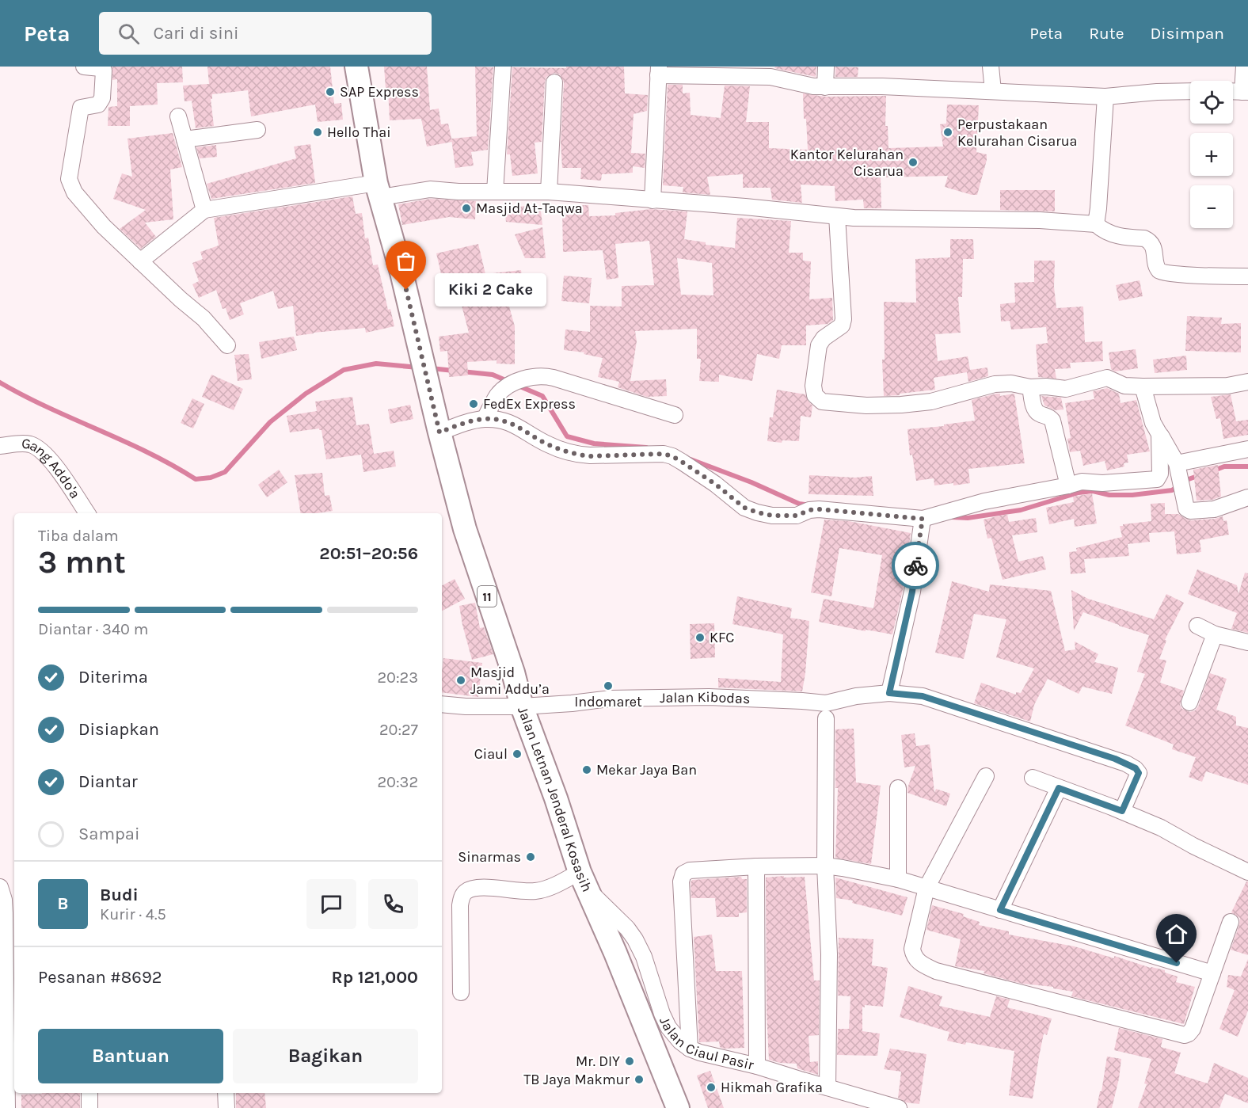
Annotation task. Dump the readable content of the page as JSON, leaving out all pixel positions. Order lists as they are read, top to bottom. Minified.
{"streets":{"highway":["11","Jalan Letnan Jenderal Kosasih"],"street":["Gang Addo'a","Jalan Kibodas","Jalan Ciaul Pasir"]},"crossings":[["Jalan Kibodas","Jalan Letnan Jenderal Kosasih"],["Jalan Letnan Jenderal Kosasih","Jalan Ciaul Pasir"]],"places":["SAP Express","Hello Thai","Perpustakaan Kelurahan Cisarua","Kantor Kelurahan Cisarua","Masjid At-Taqwa","Kiki 2 Cake","FedEx Express","KFC","Masjid Jami Addu’a","Indomaret","Ciaul","Mekar Jaya Ban","Sinarmas","Mr. DIY","TB Jaya Makmur","Hikmah Grafika"],"page":{"header":"Peta","search":"Cari di sini","nav":["Peta","Rute","Disimpan"],"map_buttons":["+","−"],"bubble":"Kiki 2 Cake","heading":["3 mnt","Tiba dalam","20:51–20:56"],"panel":["Budi","Kurir · 4.5","Pesanan #8692","Rp 121,000"],"bar":"Diantar · 340 m","list":[["Diterima","20:23"],["Disiapkan","20:27"],["Diantar","20:32"],"Sampai"],"round":"B","buttons":["Bantuan","Bagikan"]}}
